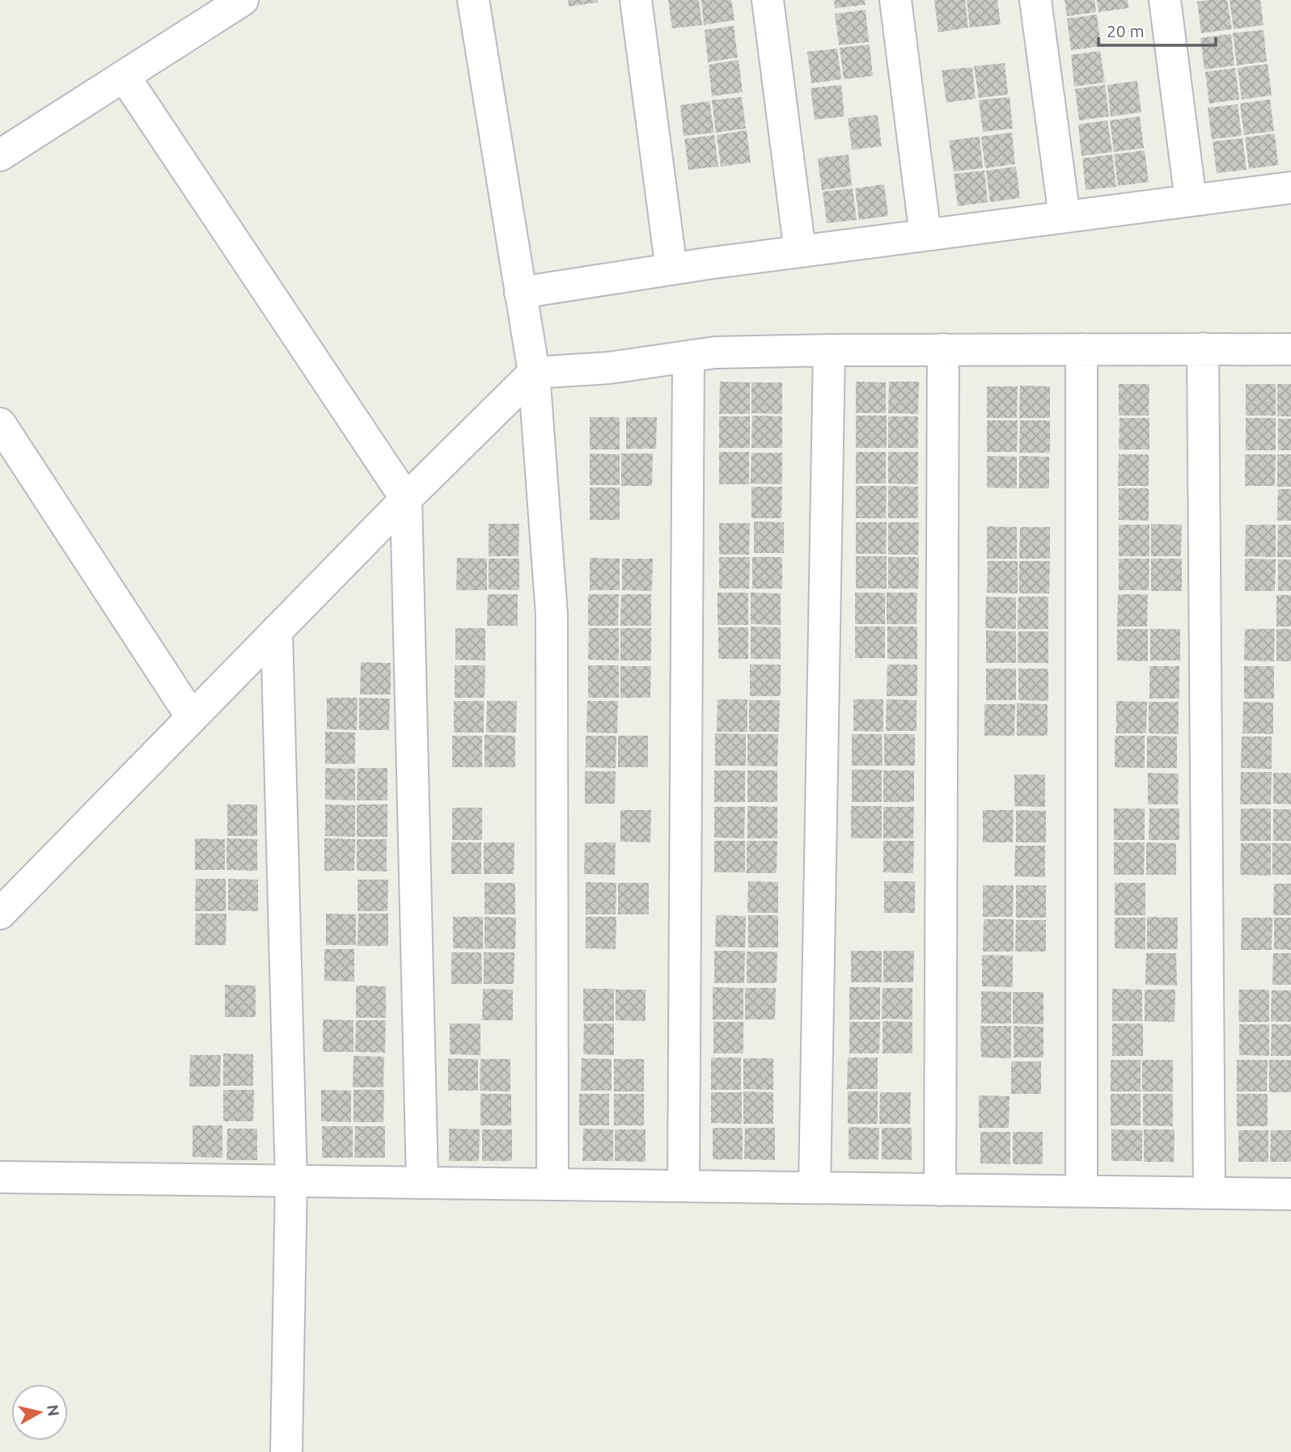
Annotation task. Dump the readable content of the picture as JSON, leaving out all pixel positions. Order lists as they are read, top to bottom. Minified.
{"scale_bar":"20 m","north":"right"}
